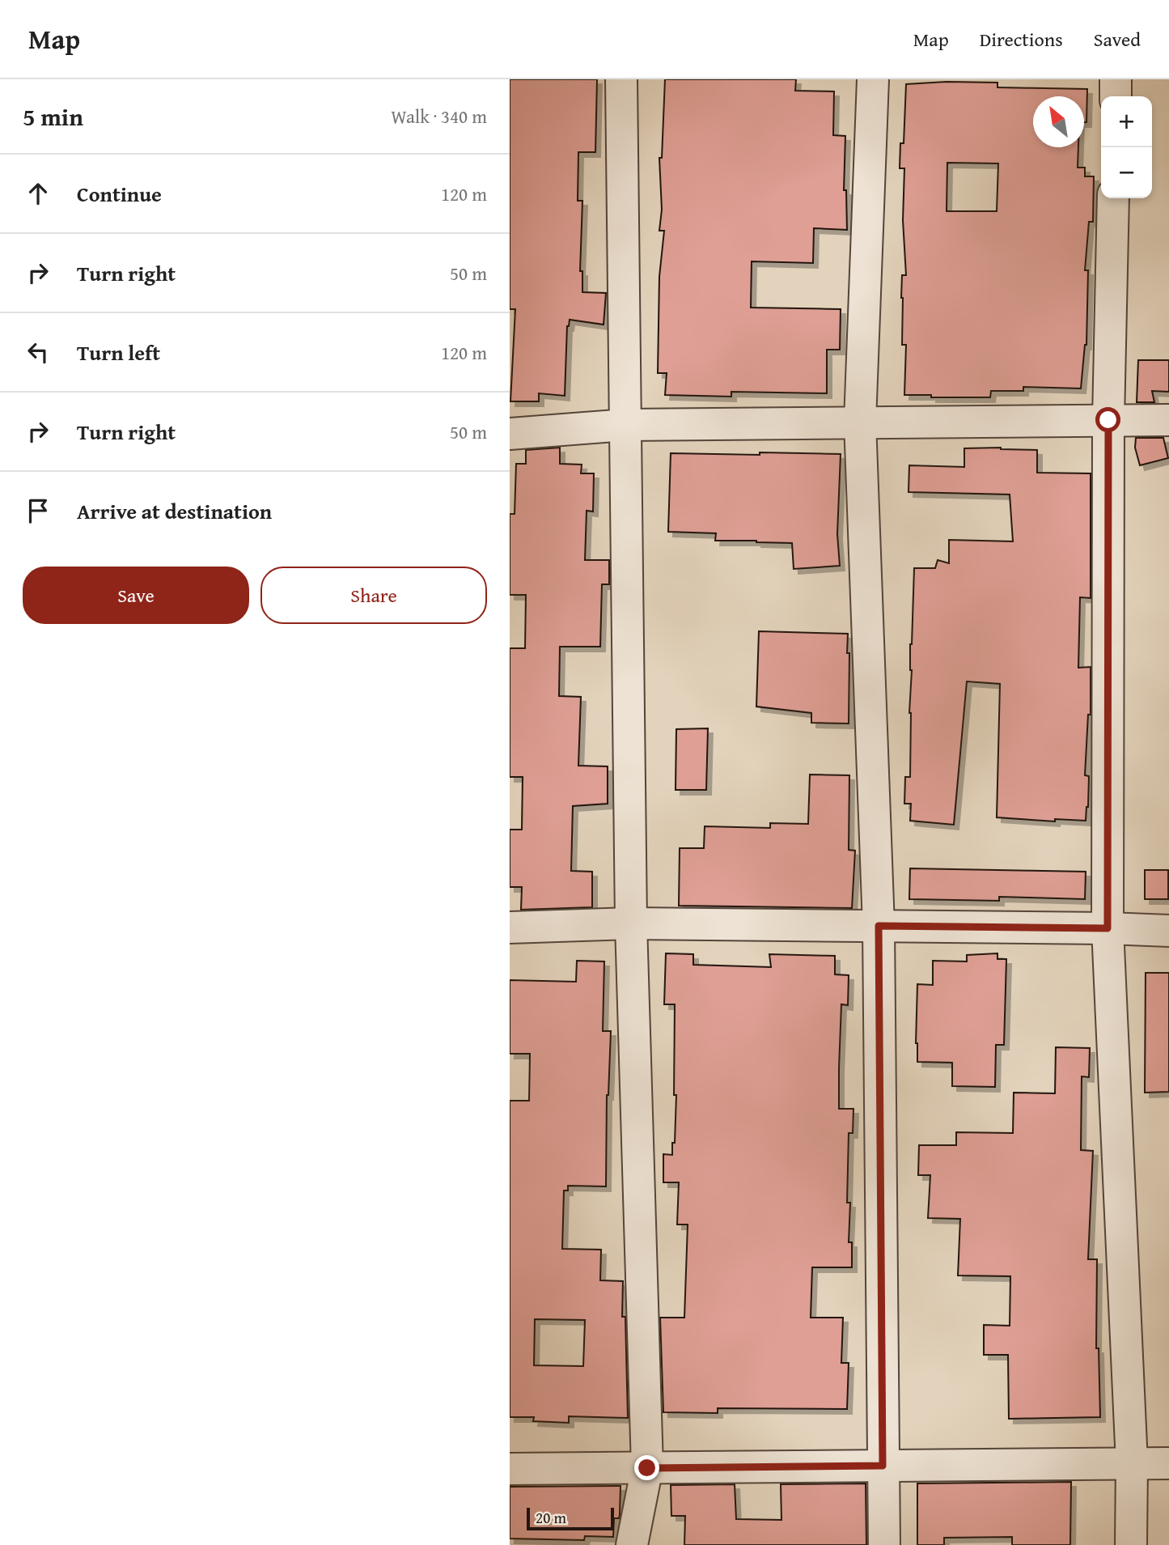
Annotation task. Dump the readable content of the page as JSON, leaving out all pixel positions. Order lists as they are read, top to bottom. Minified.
{"scale_bar":"20 m","north":"top left","page":{"header":"Map","nav":["Map","Directions","Saved"],"heading":["5 min","Walk · 340 m"],"map_buttons":["+","−"],"list":[["Continue","120 m"],["Turn right","50 m"],["Turn left","120 m"],["Turn right","50 m"],"Arrive at destination"],"buttons":["Save","Share"],"scale":"20 m"}}
